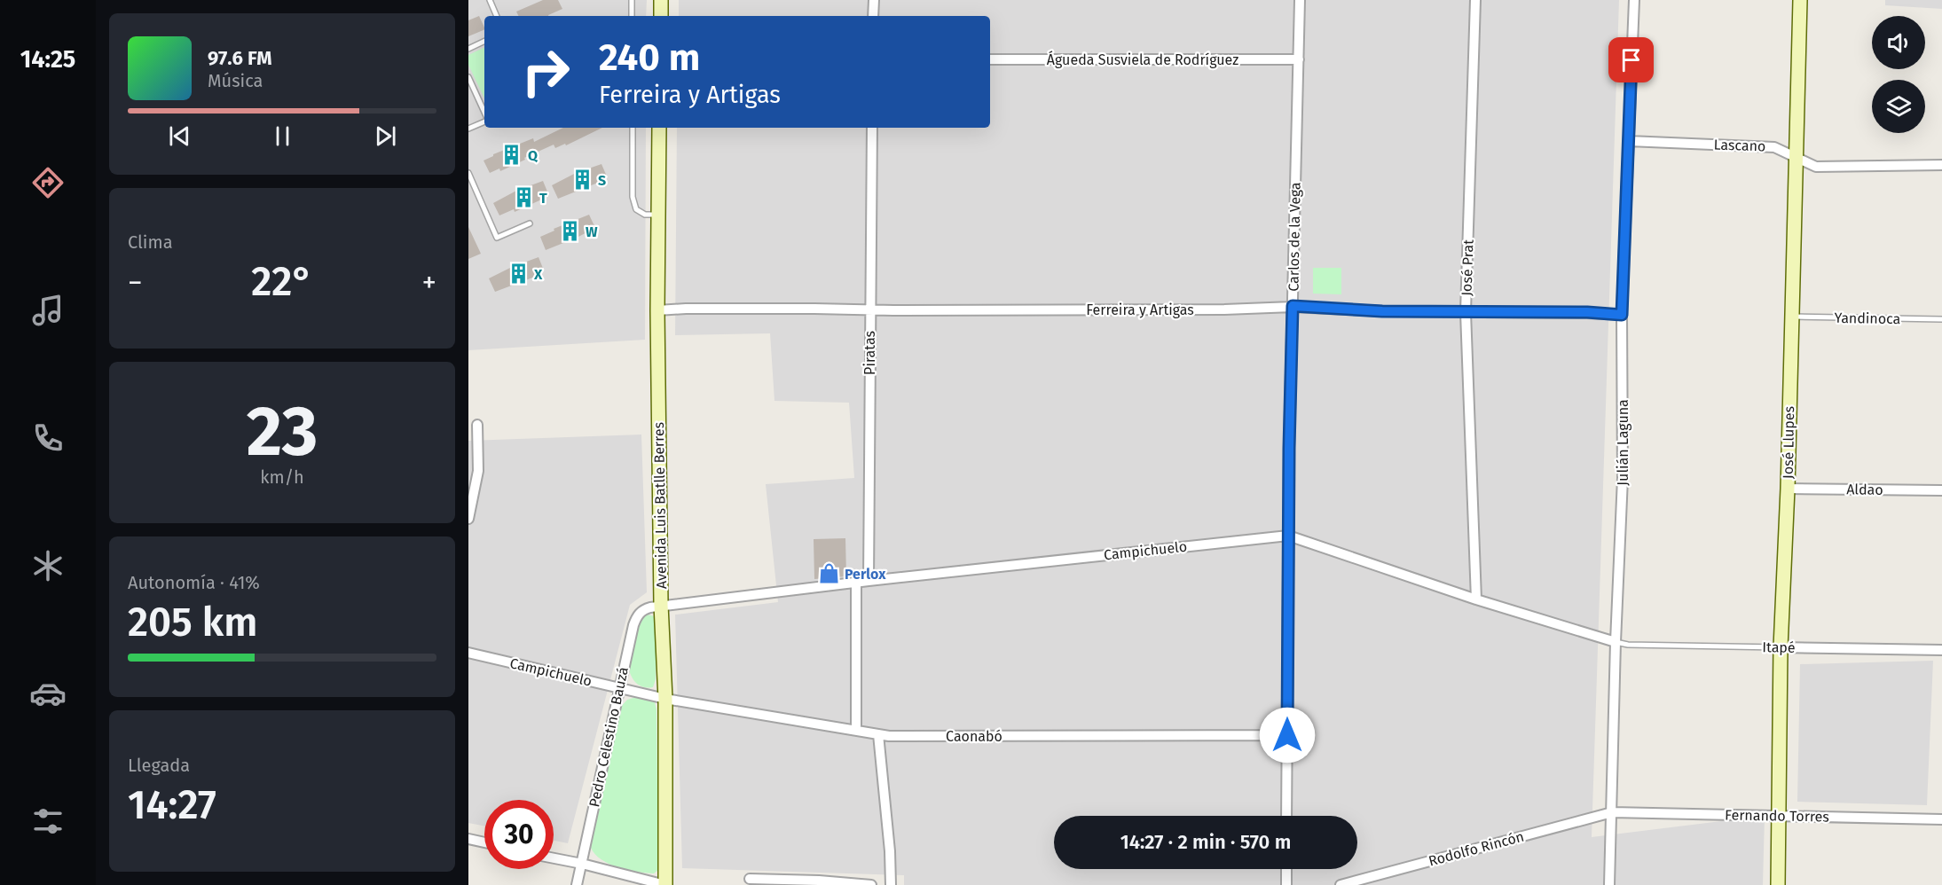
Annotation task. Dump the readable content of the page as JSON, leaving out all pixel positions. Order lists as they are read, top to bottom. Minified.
{"streets":{"street":["Águeda Susviela de Rodríguez","Lascano","Carlos de la Vega","José Prat","Ferreira y Artigas","Piratas","Julián Laguna","José Llupes","Aldao","Avenida Luis Batlle Berres","Campichuelo","Itapé","Caonabó","Pedro Celestino Bauzá","Fernando Torres","Rodolfo Rincón"],"lane":["Yandinoca"]},"crossings":[["Águeda Susviela de Rodríguez","Carlos de la Vega"],["Lascano","Julián Laguna"],["Lascano","José Llupes"],["Carlos de la Vega","Ferreira y Artigas"],["Carlos de la Vega","Campichuelo"],["Carlos de la Vega","Caonabó"],["José Prat","Ferreira y Artigas"],["José Prat","Campichuelo"],["Ferreira y Artigas","Piratas"],["Ferreira y Artigas","Julián Laguna"],["Ferreira y Artigas","Avenida Luis Batlle Berres"],["Yandinoca","José Llupes"],["Piratas","Campichuelo"],["Julián Laguna","Campichuelo"],["Julián Laguna","Itapé"],["Julián Laguna","Fernando Torres"],["Julián Laguna","Rodolfo Rincón"],["José Llupes","Aldao"],["José Llupes","Itapé"],["José Llupes","Fernando Torres"],["Avenida Luis Batlle Berres","Campichuelo"],["Avenida Luis Batlle Berres","Caonabó"],["Avenida Luis Batlle Berres","Pedro Celestino Bauzá"],["Campichuelo","Itapé"],["Campichuelo","Caonabó"],["Campichuelo","Pedro Celestino Bauzá"],["Fernando Torres","Rodolfo Rincón"]],"places":{"building":["Q","S","T","W","X"],"shop":["Perlox"]},"page":{"tabs":"14:25","turn":["240 m","Ferreira y Artigas"],"song":["97.6 FM","Música"],"tile":["Clima",["23","km/h"],["Autonomía · 41%","205 km"],["Llegada","14:27"]],"heat":["−","22°","+"],"limit":"30","trip":"14:27 · 2 min · 570 m"}}
